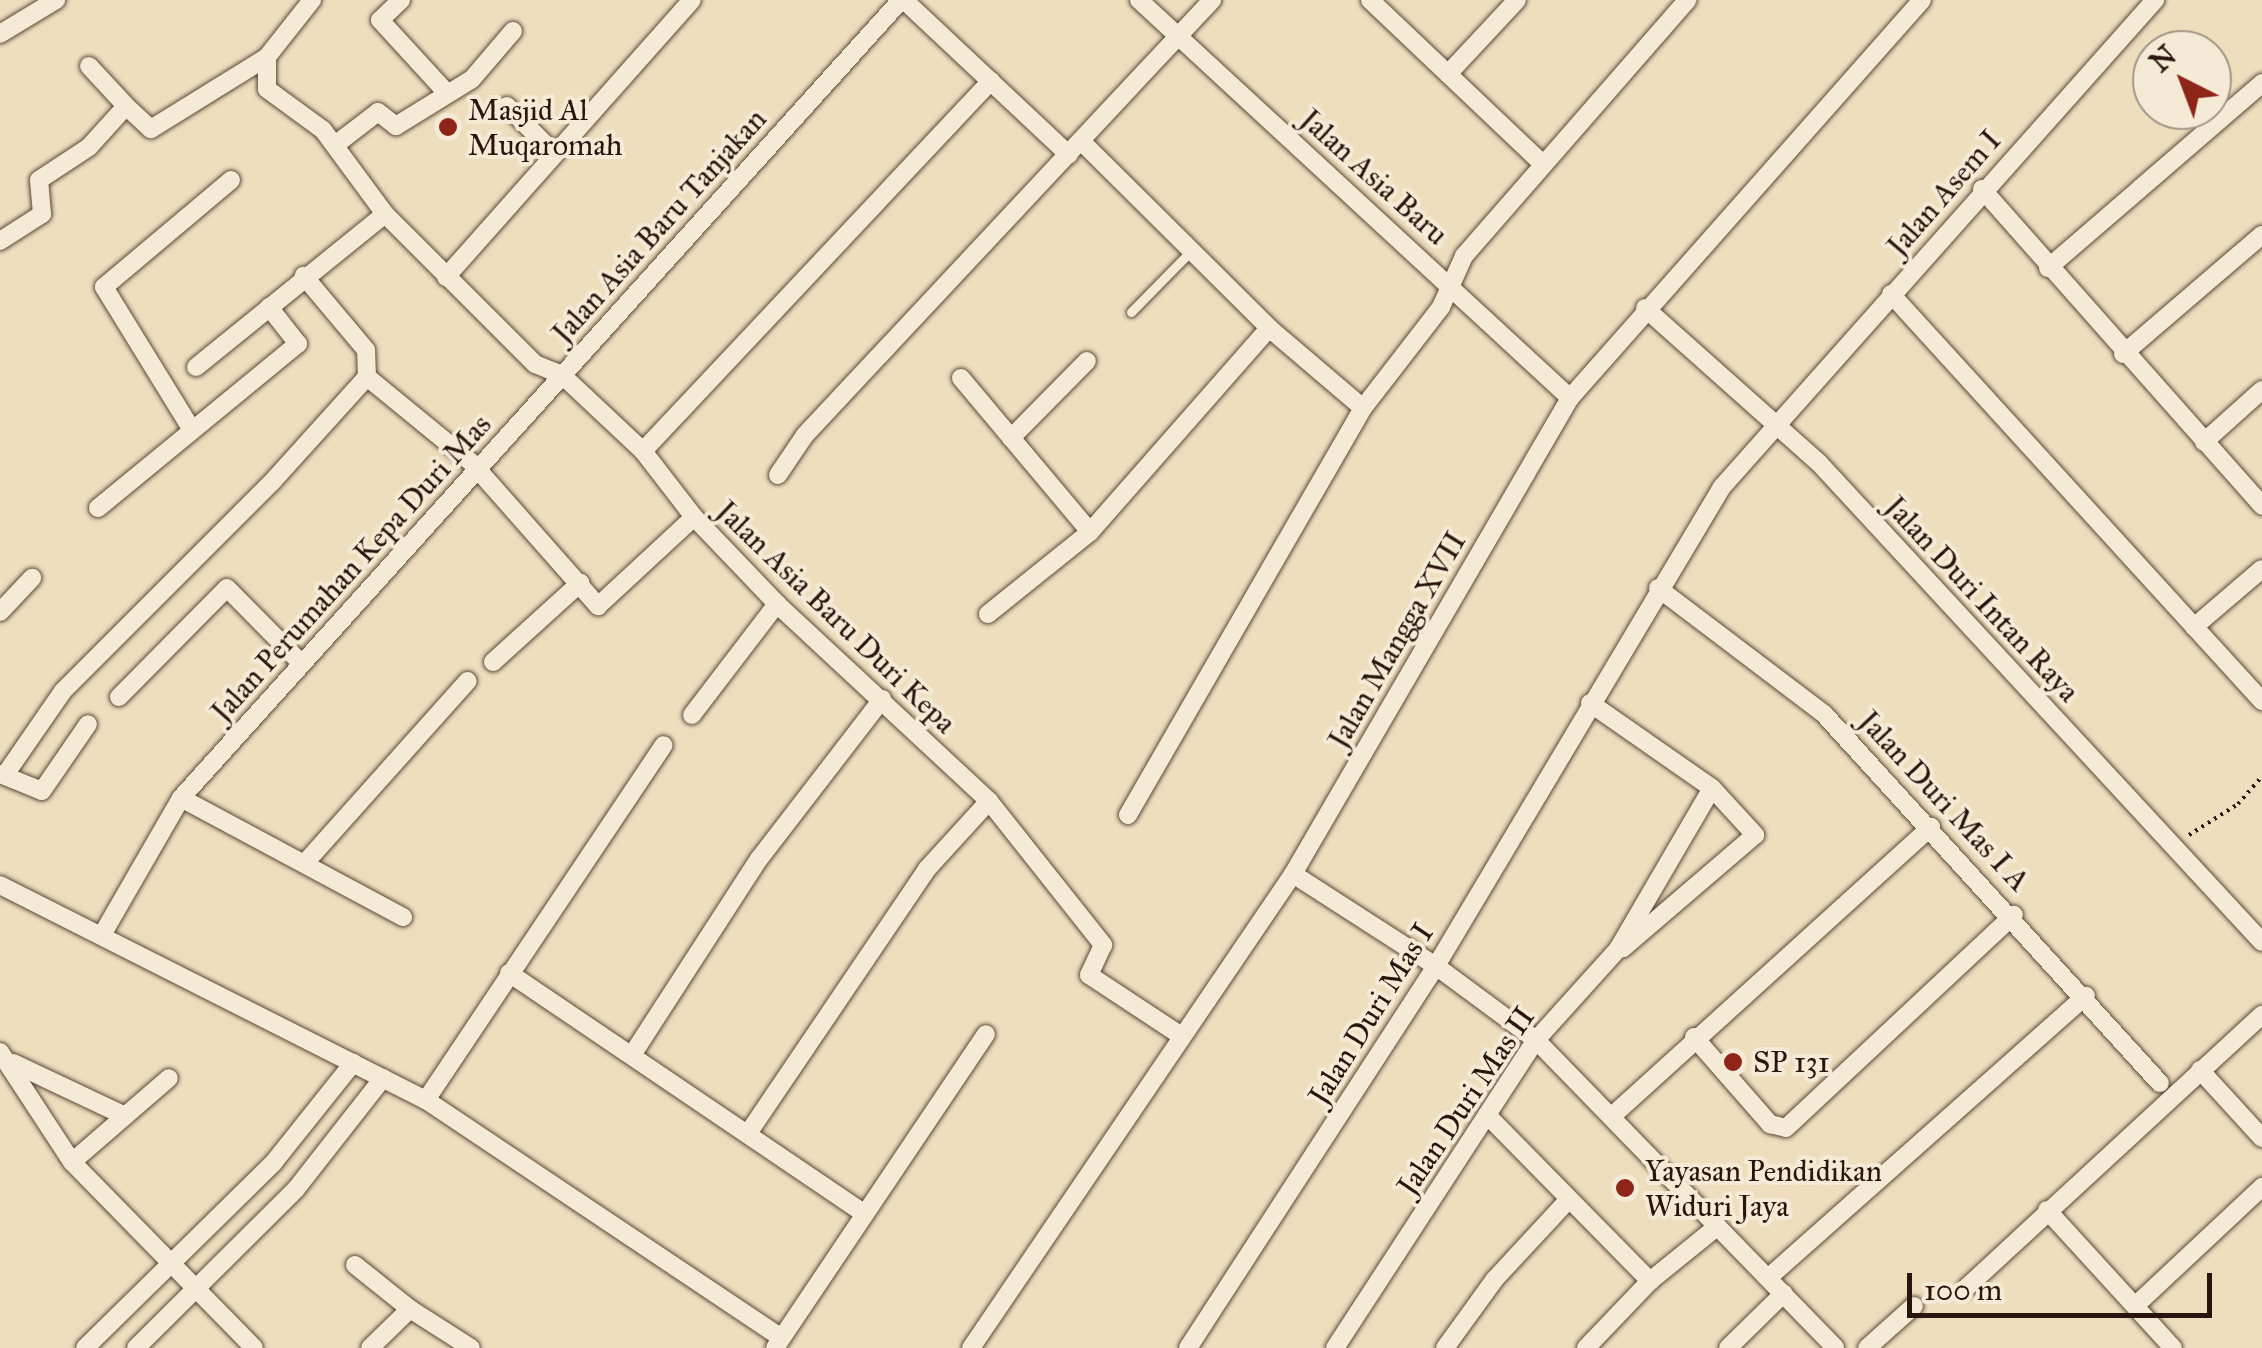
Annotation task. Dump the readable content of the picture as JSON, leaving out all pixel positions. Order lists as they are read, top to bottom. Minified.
{"streets":{"street":["Jalan Asia Baru","Jalan Asem I","Jalan Asia Baru Tanjakan","Jalan Perumahan Kepa Duri Mas","Jalan Duri Intan Raya","Jalan Asia Baru Duri Kepa","Jalan Mangga XVII","Jalan Duri Mas I A","Jalan Duri Mas I","Jalan Duri Mas II"]},"crossings":[["Jalan Asia Baru","Jalan Mangga XVII"],["Jalan Asem I","Jalan Duri Intan Raya"],["Jalan Asem I","Jalan Duri Mas I"],["Jalan Asia Baru Tanjakan","Jalan Perumahan Kepa Duri Mas"],["Jalan Asia Baru Tanjakan","Jalan Asia Baru Duri Kepa"],["Jalan Perumahan Kepa Duri Mas","Jalan Asia Baru Duri Kepa"],["Jalan Duri Intan Raya","Jalan Mangga XVII"],["Jalan Duri Intan Raya","Jalan Duri Mas I"],["Jalan Asia Baru Duri Kepa","Jalan Mangga XVII"],["Jalan Duri Mas I A","Jalan Duri Mas I"]],"places":["Masjid Al Muqaromah","SP 131","Yayasan Pendidikan Widuri Jaya"],"scale_bar":"100 m","north":"top left"}
